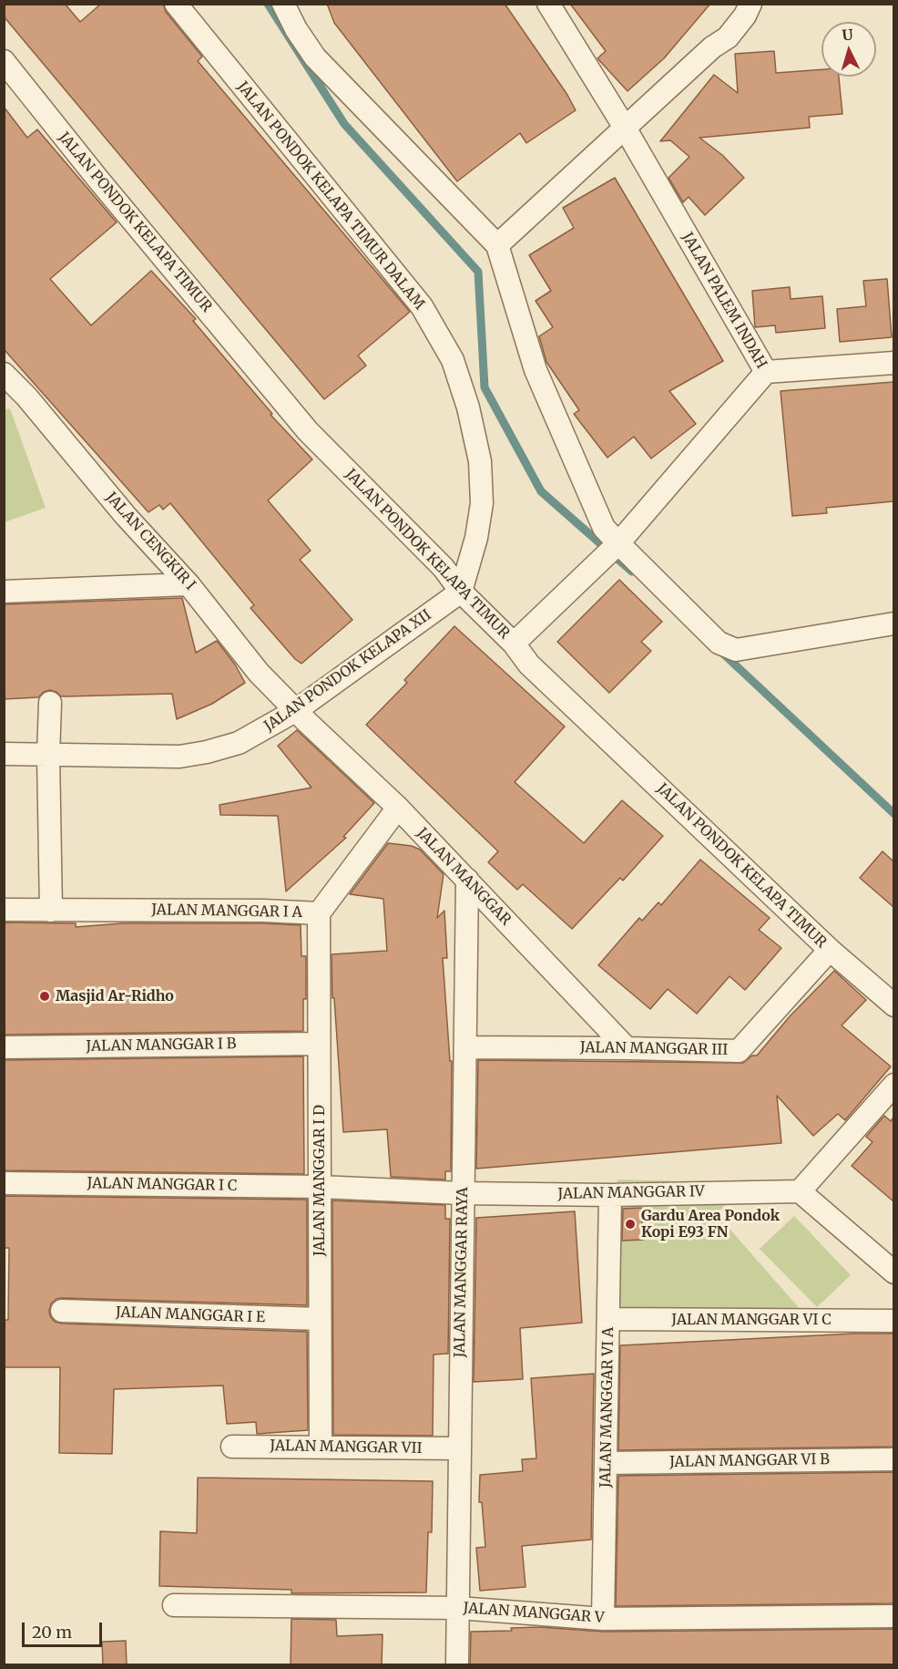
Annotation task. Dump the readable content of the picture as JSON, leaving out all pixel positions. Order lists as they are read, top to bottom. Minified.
{"streets":{"street":["JALAN PONDOK KELAPA TIMUR DALAM","JALAN PONDOK KELAPA TIMUR","JALAN PALEM INDAH","JALAN CENGKIR I","JALAN PONDOK KELAPA XII","JALAN MANGGAR","JALAN MANGGAR I A","JALAN MANGGAR I B","JALAN MANGGAR III","JALAN MANGGAR I D","JALAN MANGGAR I C","JALAN MANGGAR IV","JALAN MANGGAR RAYA","JALAN MANGGAR I E","JALAN MANGGAR VI C","JALAN MANGGAR VI A","JALAN MANGGAR VII","JALAN MANGGAR VI B","JALAN MANGGAR V"]},"crossings":[["JALAN PONDOK KELAPA TIMUR DALAM","JALAN PONDOK KELAPA TIMUR"],["JALAN PONDOK KELAPA TIMUR DALAM","JALAN PONDOK KELAPA XII"],["JALAN PONDOK KELAPA TIMUR","JALAN PALEM INDAH"],["JALAN PONDOK KELAPA TIMUR","JALAN PONDOK KELAPA XII"],["JALAN PONDOK KELAPA TIMUR","JALAN MANGGAR III"],["JALAN CENGKIR I","JALAN PONDOK KELAPA XII"],["JALAN CENGKIR I","JALAN MANGGAR"],["JALAN PONDOK KELAPA XII","JALAN MANGGAR"],["JALAN MANGGAR","JALAN MANGGAR I A"],["JALAN MANGGAR","JALAN MANGGAR III"],["JALAN MANGGAR","JALAN MANGGAR RAYA"],["JALAN MANGGAR I A","JALAN MANGGAR I D"],["JALAN MANGGAR I B","JALAN MANGGAR I D"],["JALAN MANGGAR III","JALAN MANGGAR RAYA"],["JALAN MANGGAR I D","JALAN MANGGAR I C"],["JALAN MANGGAR I D","JALAN MANGGAR IV"],["JALAN MANGGAR I D","JALAN MANGGAR I E"],["JALAN MANGGAR I D","JALAN MANGGAR VII"],["JALAN MANGGAR I C","JALAN MANGGAR IV"],["JALAN MANGGAR IV","JALAN MANGGAR RAYA"],["JALAN MANGGAR IV","JALAN MANGGAR VI A"],["JALAN MANGGAR RAYA","JALAN MANGGAR VII"],["JALAN MANGGAR RAYA","JALAN MANGGAR V"],["JALAN MANGGAR VI C","JALAN MANGGAR VI A"],["JALAN MANGGAR VI A","JALAN MANGGAR VI B"],["JALAN MANGGAR VI A","JALAN MANGGAR V"]],"places":["Masjid Ar-Ridho","Gardu Area Pondok Kopi E93 FN"],"scale_bar":"20 m","north":"top"}
